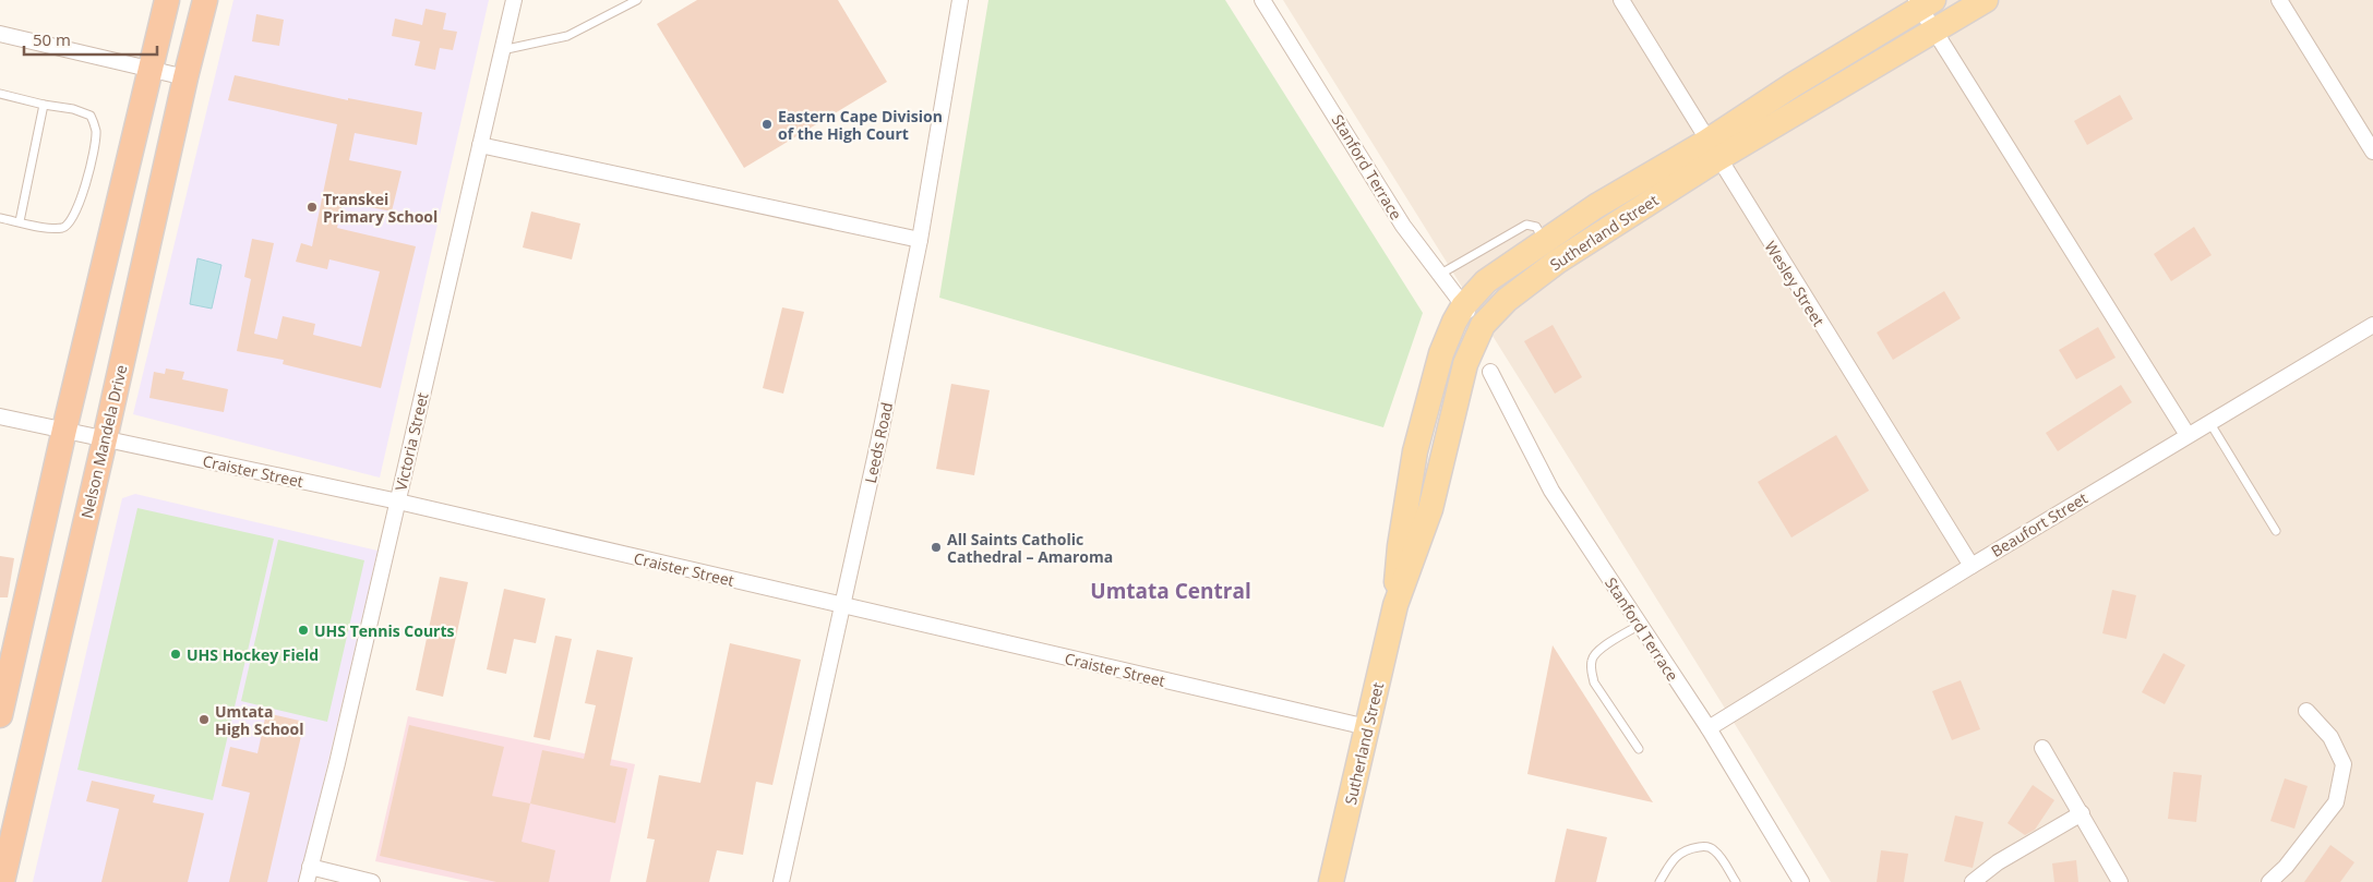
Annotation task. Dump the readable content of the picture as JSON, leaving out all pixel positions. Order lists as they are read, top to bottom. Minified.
{"streets":{"highway":["Nelson Mandela Drive"],"main road":["Sutherland Street"],"street":["Stanford Terrace","Wesley Street","Victoria Street","Leeds Road","Craister Street","Beaufort Street"]},"crossings":[["Stanford Terrace","Sutherland Street"],["Stanford Terrace","Beaufort Street"],["Sutherland Street","Wesley Street"],["Sutherland Street","Craister Street"],["Wesley Street","Beaufort Street"],["Nelson Mandela Drive","Craister Street"],["Victoria Street","Craister Street"],["Leeds Road","Craister Street"]],"districts":["Umtata Central"],"places":["Eastern Cape Division of the High Court","Transkei Primary School","All Saints Catholic Cathedral – Amaroma","UHS Tennis Courts","UHS Hockey Field","Umtata High School"],"scale_bar":"50 m"}
